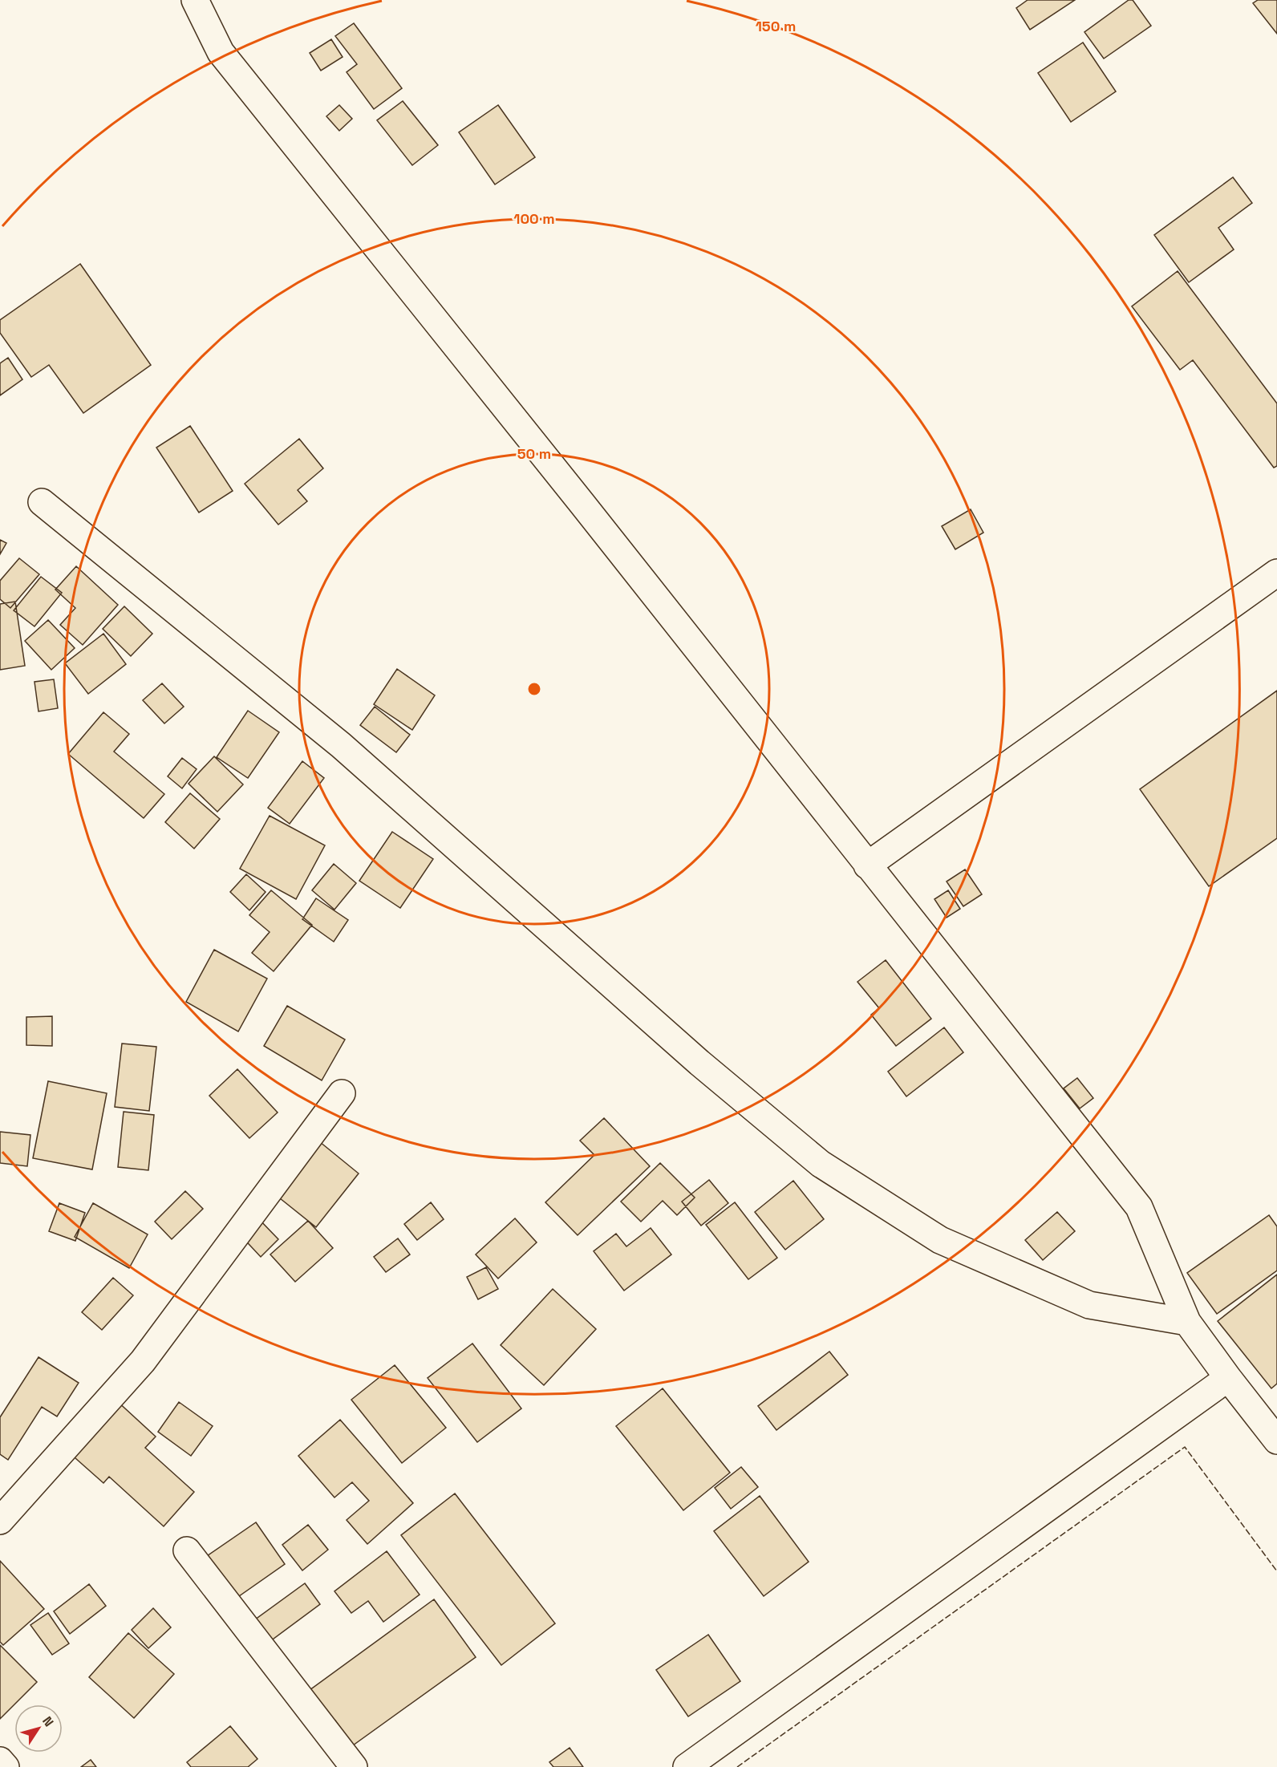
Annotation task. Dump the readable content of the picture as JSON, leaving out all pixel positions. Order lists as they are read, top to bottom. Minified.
{"north":"top right","rings":["150 m","100 m","50 m"]}
